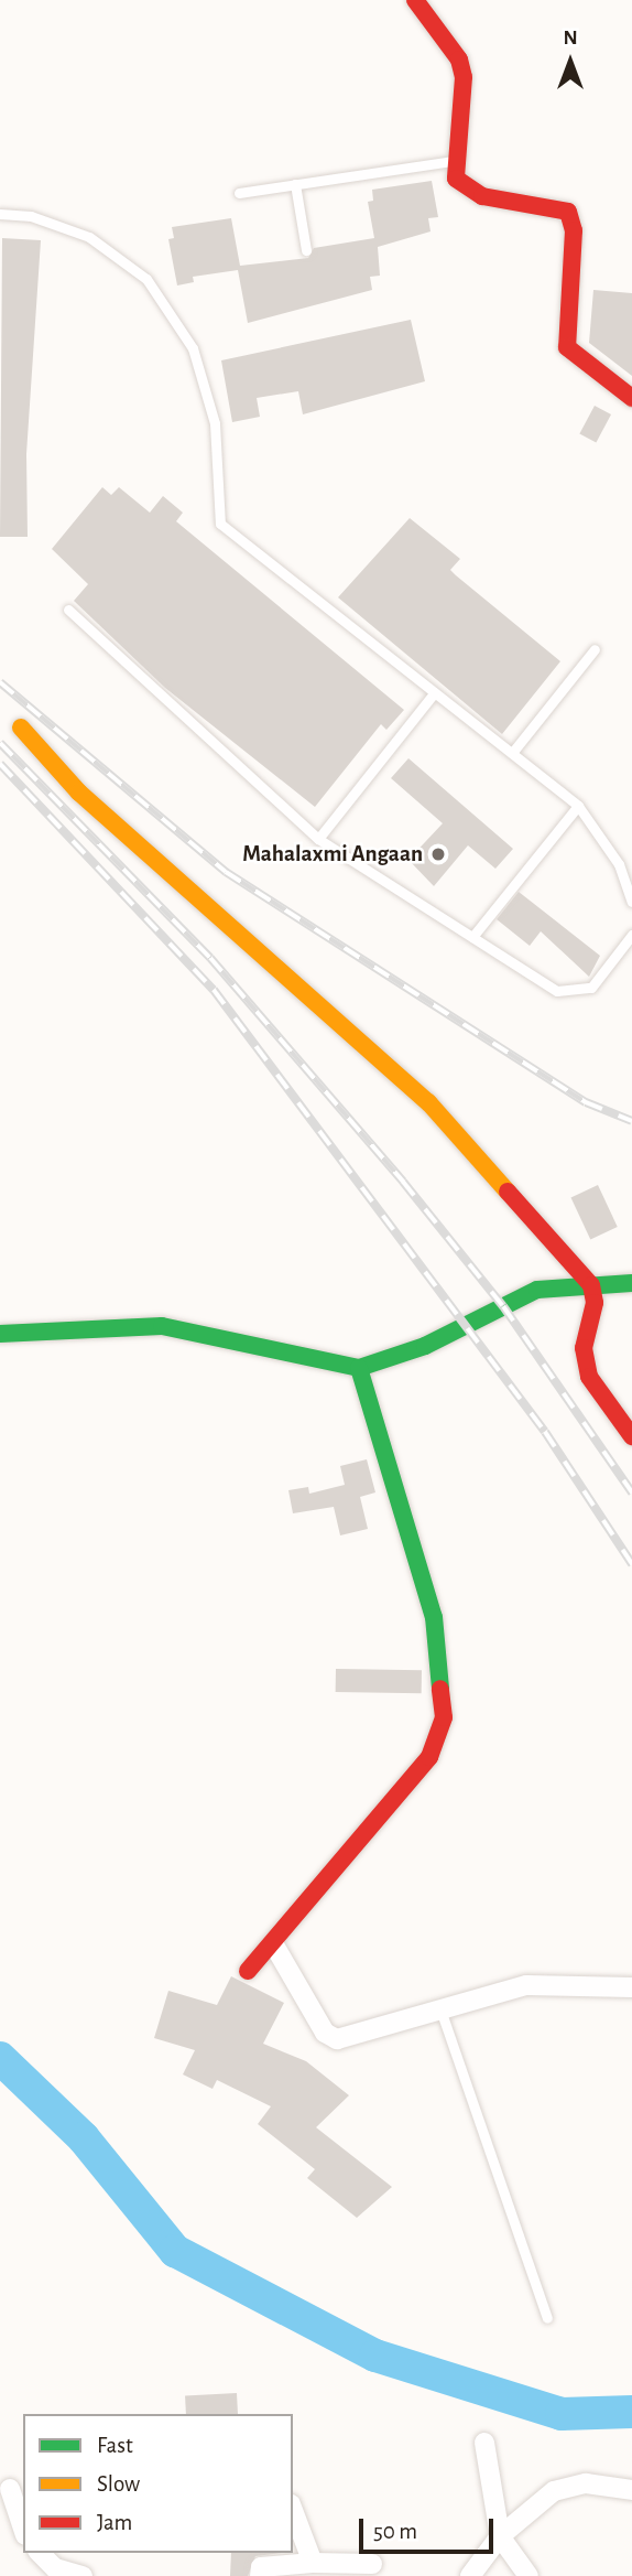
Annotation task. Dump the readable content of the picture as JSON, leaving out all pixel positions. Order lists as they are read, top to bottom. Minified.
{"places":["Mahalaxmi Angaan"],"legend":["Fast","Slow","Jam"],"scale_bar":"50 m","north":"top"}
